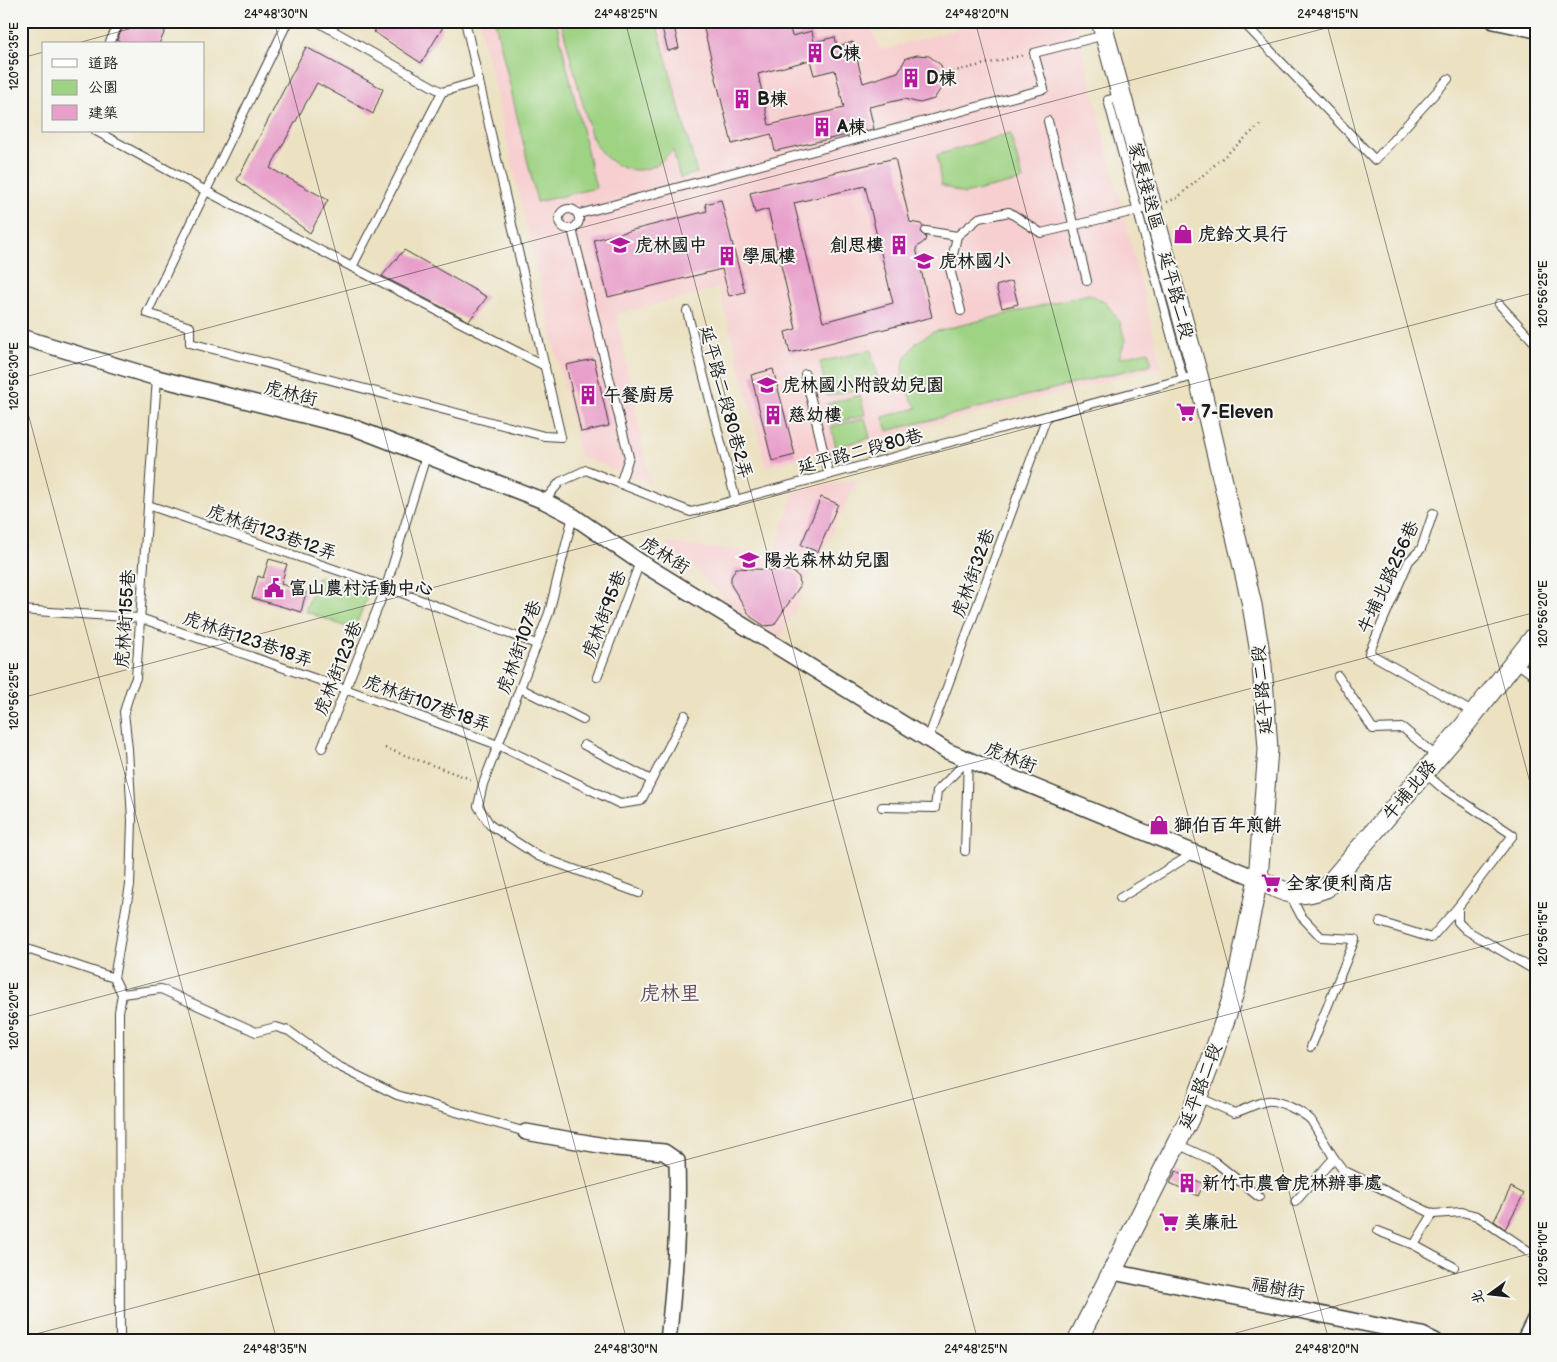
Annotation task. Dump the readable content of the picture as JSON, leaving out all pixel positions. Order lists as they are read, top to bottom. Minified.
{"streets":{"street":["延平路二段","虎林街","牛埔北路","福樹街"],"lane":["延平路二段80巷2弄","延平路二段80巷","虎林街123巷12弄","虎林街32巷","牛埔北路256巷","虎林街95巷","虎林街155巷","虎林街123巷18弄","虎林街107巷","虎林街123巷","虎林街107巷18弄"]},"crossings":[["延平路二段","虎林街"],["延平路二段","延平路二段80巷"],["延平路二段","牛埔北路"],["延平路二段","福樹街"],["虎林街","延平路二段80巷"],["虎林街","虎林街32巷"],["虎林街","虎林街95巷"],["虎林街","虎林街155巷"],["虎林街","虎林街107巷"],["虎林街","虎林街123巷"],["虎林街","牛埔北路"],["延平路二段80巷2弄","延平路二段80巷"],["延平路二段80巷","虎林街32巷"],["虎林街123巷12弄","虎林街155巷"],["虎林街123巷12弄","虎林街107巷"],["虎林街123巷12弄","虎林街123巷"],["牛埔北路256巷","牛埔北路"],["虎林街155巷","虎林街123巷18弄"],["虎林街123巷18弄","虎林街123巷"],["虎林街123巷18弄","虎林街107巷18弄"],["虎林街107巷","虎林街107巷18弄"],["虎林街123巷","虎林街107巷18弄"]],"districts":["虎林里"],"places":{"building":["C棟","D棟","B棟","A棟","創思樓","學風樓","午餐廚房","慈幼樓","新竹市農會虎林辦事處"],"shop":["虎鈴文具行","獅伯百年煎餅"],"school or university":["虎林國中","虎林國小","虎林國小附設幼兒園","陽光森林幼兒園"],"supermarket":["7-Eleven","全家便利商店","美廉社"],"public building":["富山農村活動中心"]},"legend":["道路","公園","建築"],"north":"left","coordinates":["24°48'30\"N","24°48'25\"N","24°48'20\"N","24°48'15\"N","120°56'35\"E","120°56'25\"E","120°56'30\"E","120°56'20\"E","120°56'15\"E","120°56'10\"E","24°48'35\"N"]}
